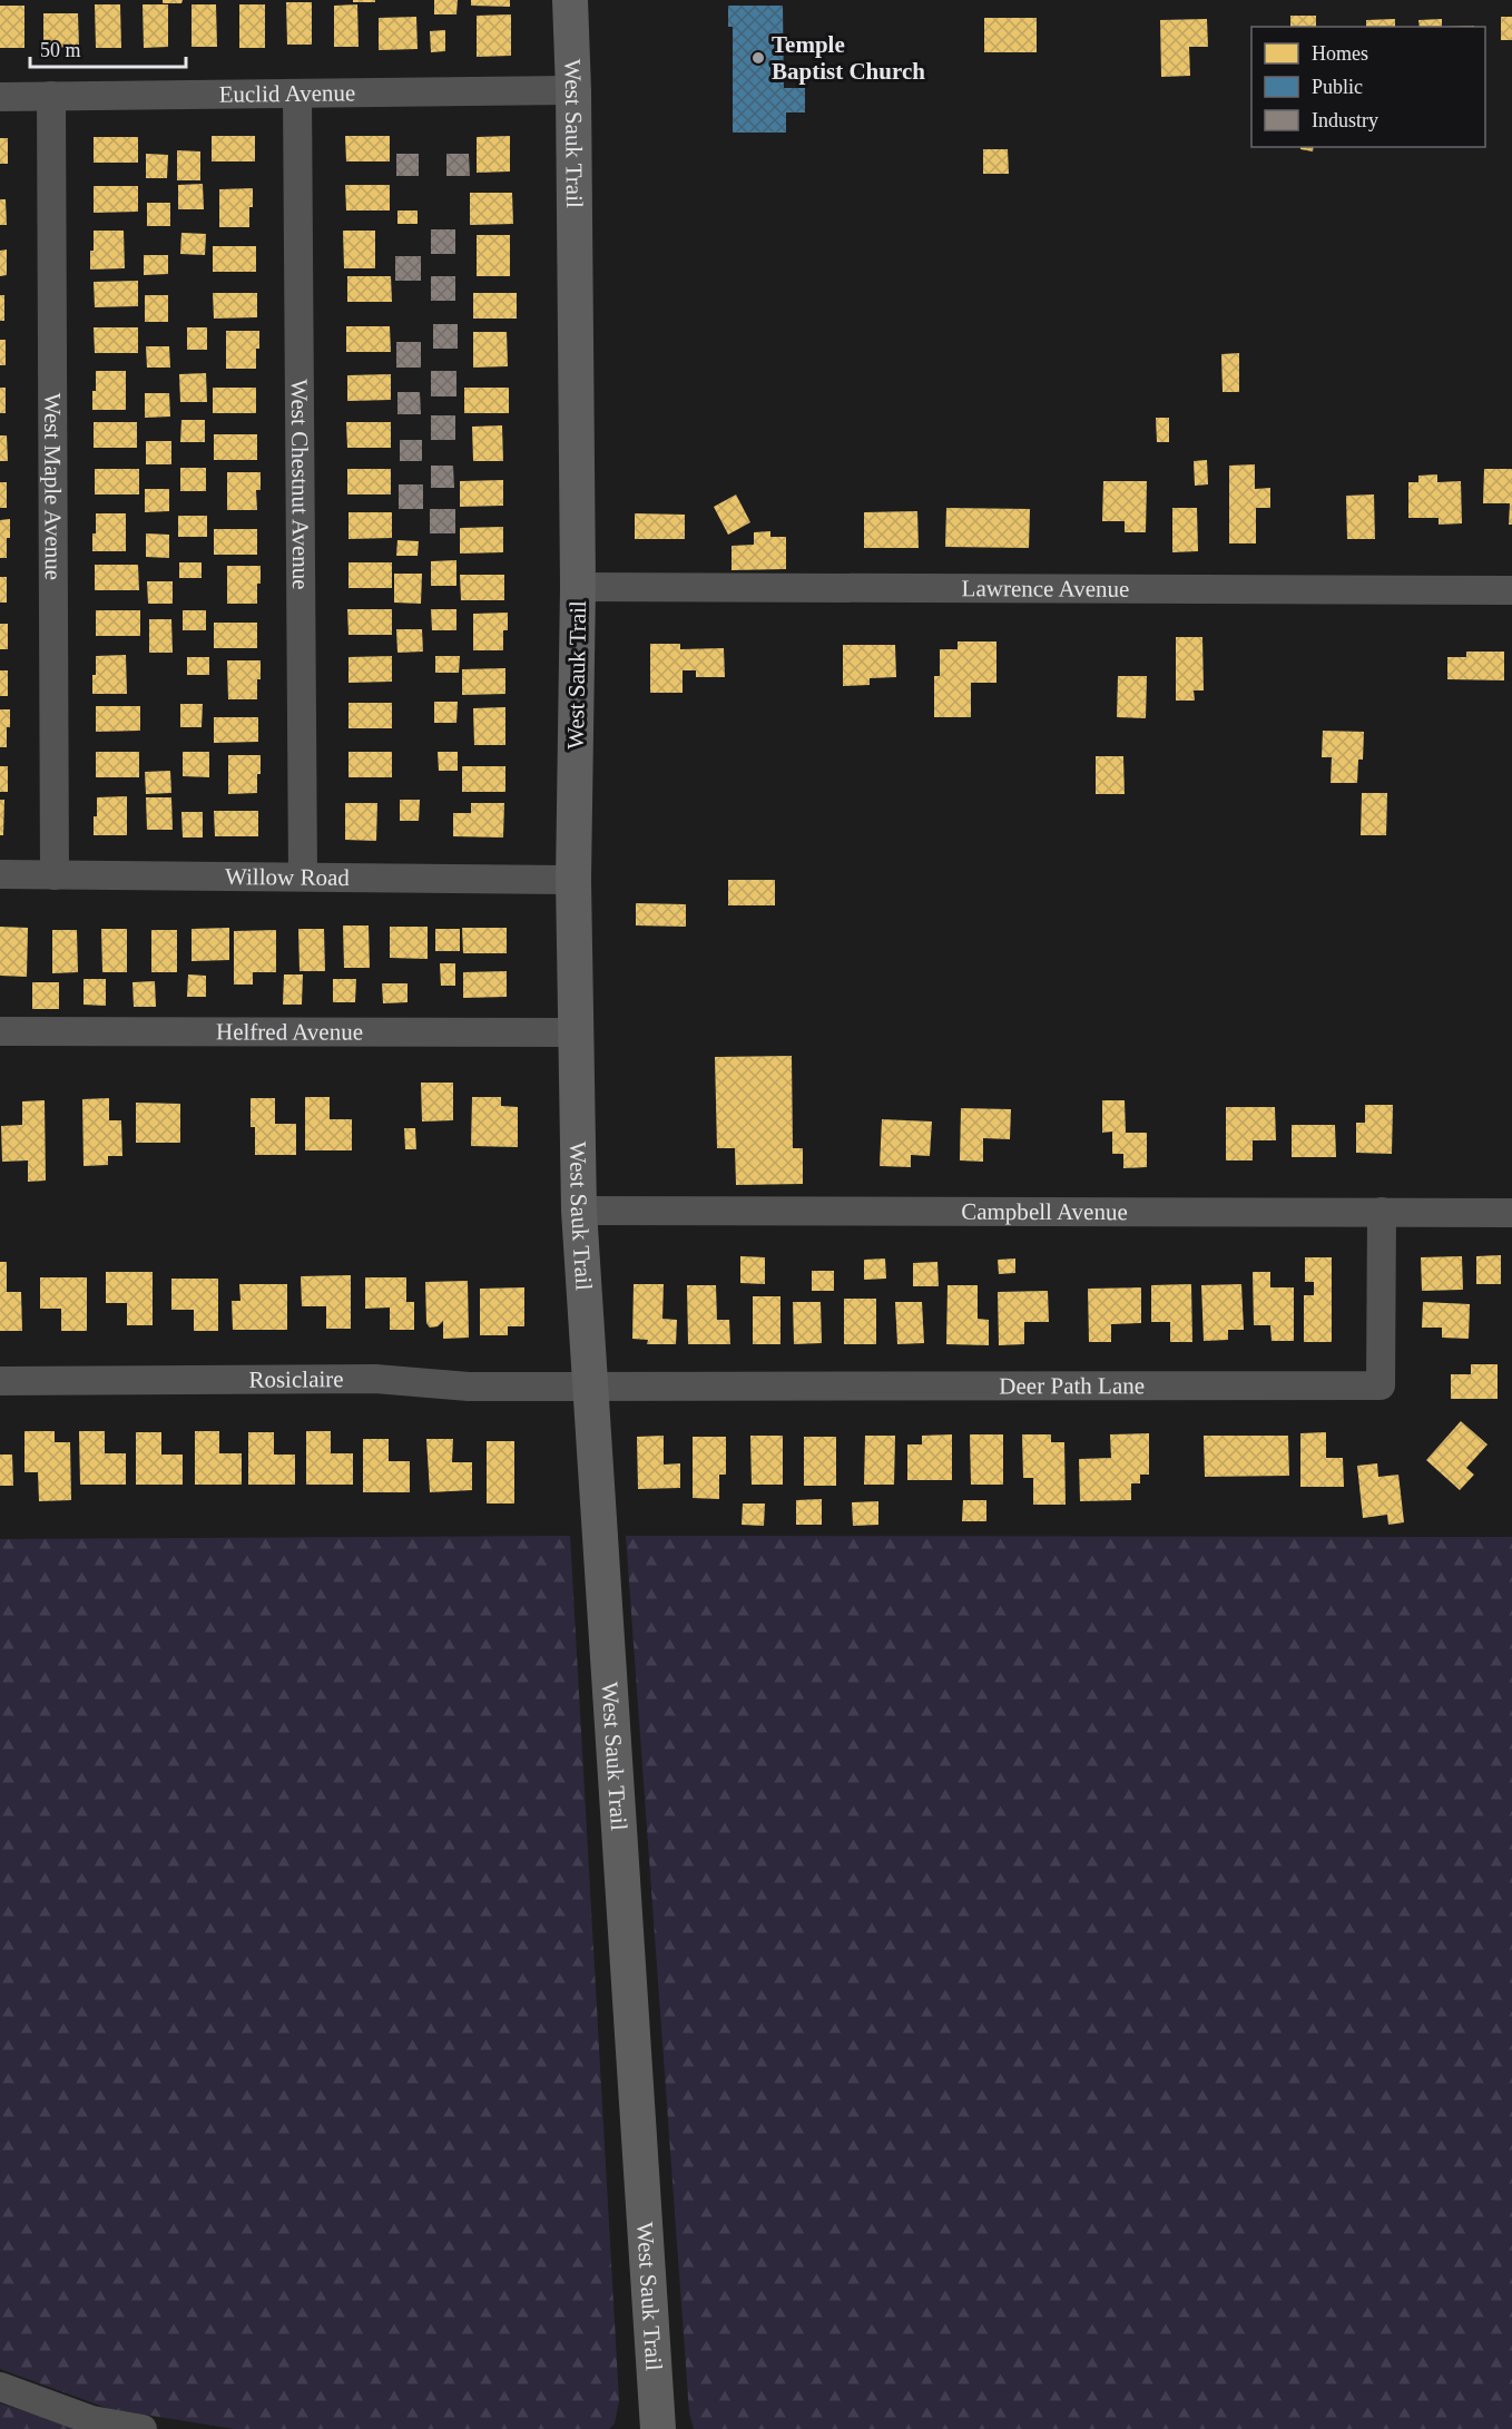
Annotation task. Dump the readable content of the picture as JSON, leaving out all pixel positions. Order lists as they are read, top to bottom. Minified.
{"streets":{"main road":["West Sauk Trail"],"street":["Euclid Avenue","West Chestnut Avenue","West Maple Avenue","Lawrence Avenue","Willow Road","Helfred Avenue","Campbell Avenue","Rosiclaire","Deer Path Lane"]},"crossings":[["Euclid Avenue","West Sauk Trail"],["Euclid Avenue","West Chestnut Avenue"],["Euclid Avenue","West Maple Avenue"],["West Sauk Trail","Lawrence Avenue"],["West Sauk Trail","Willow Road"],["West Sauk Trail","Helfred Avenue"],["West Sauk Trail","Campbell Avenue"],["West Sauk Trail","Rosiclaire"],["West Sauk Trail","Deer Path Lane"],["West Chestnut Avenue","Willow Road"],["West Maple Avenue","Willow Road"],["Campbell Avenue","Deer Path Lane"],["Rosiclaire","Deer Path Lane"]],"places":["Temple Baptist Church"],"legend":["Homes","Public","Industry"],"scale_bar":"50 m"}
